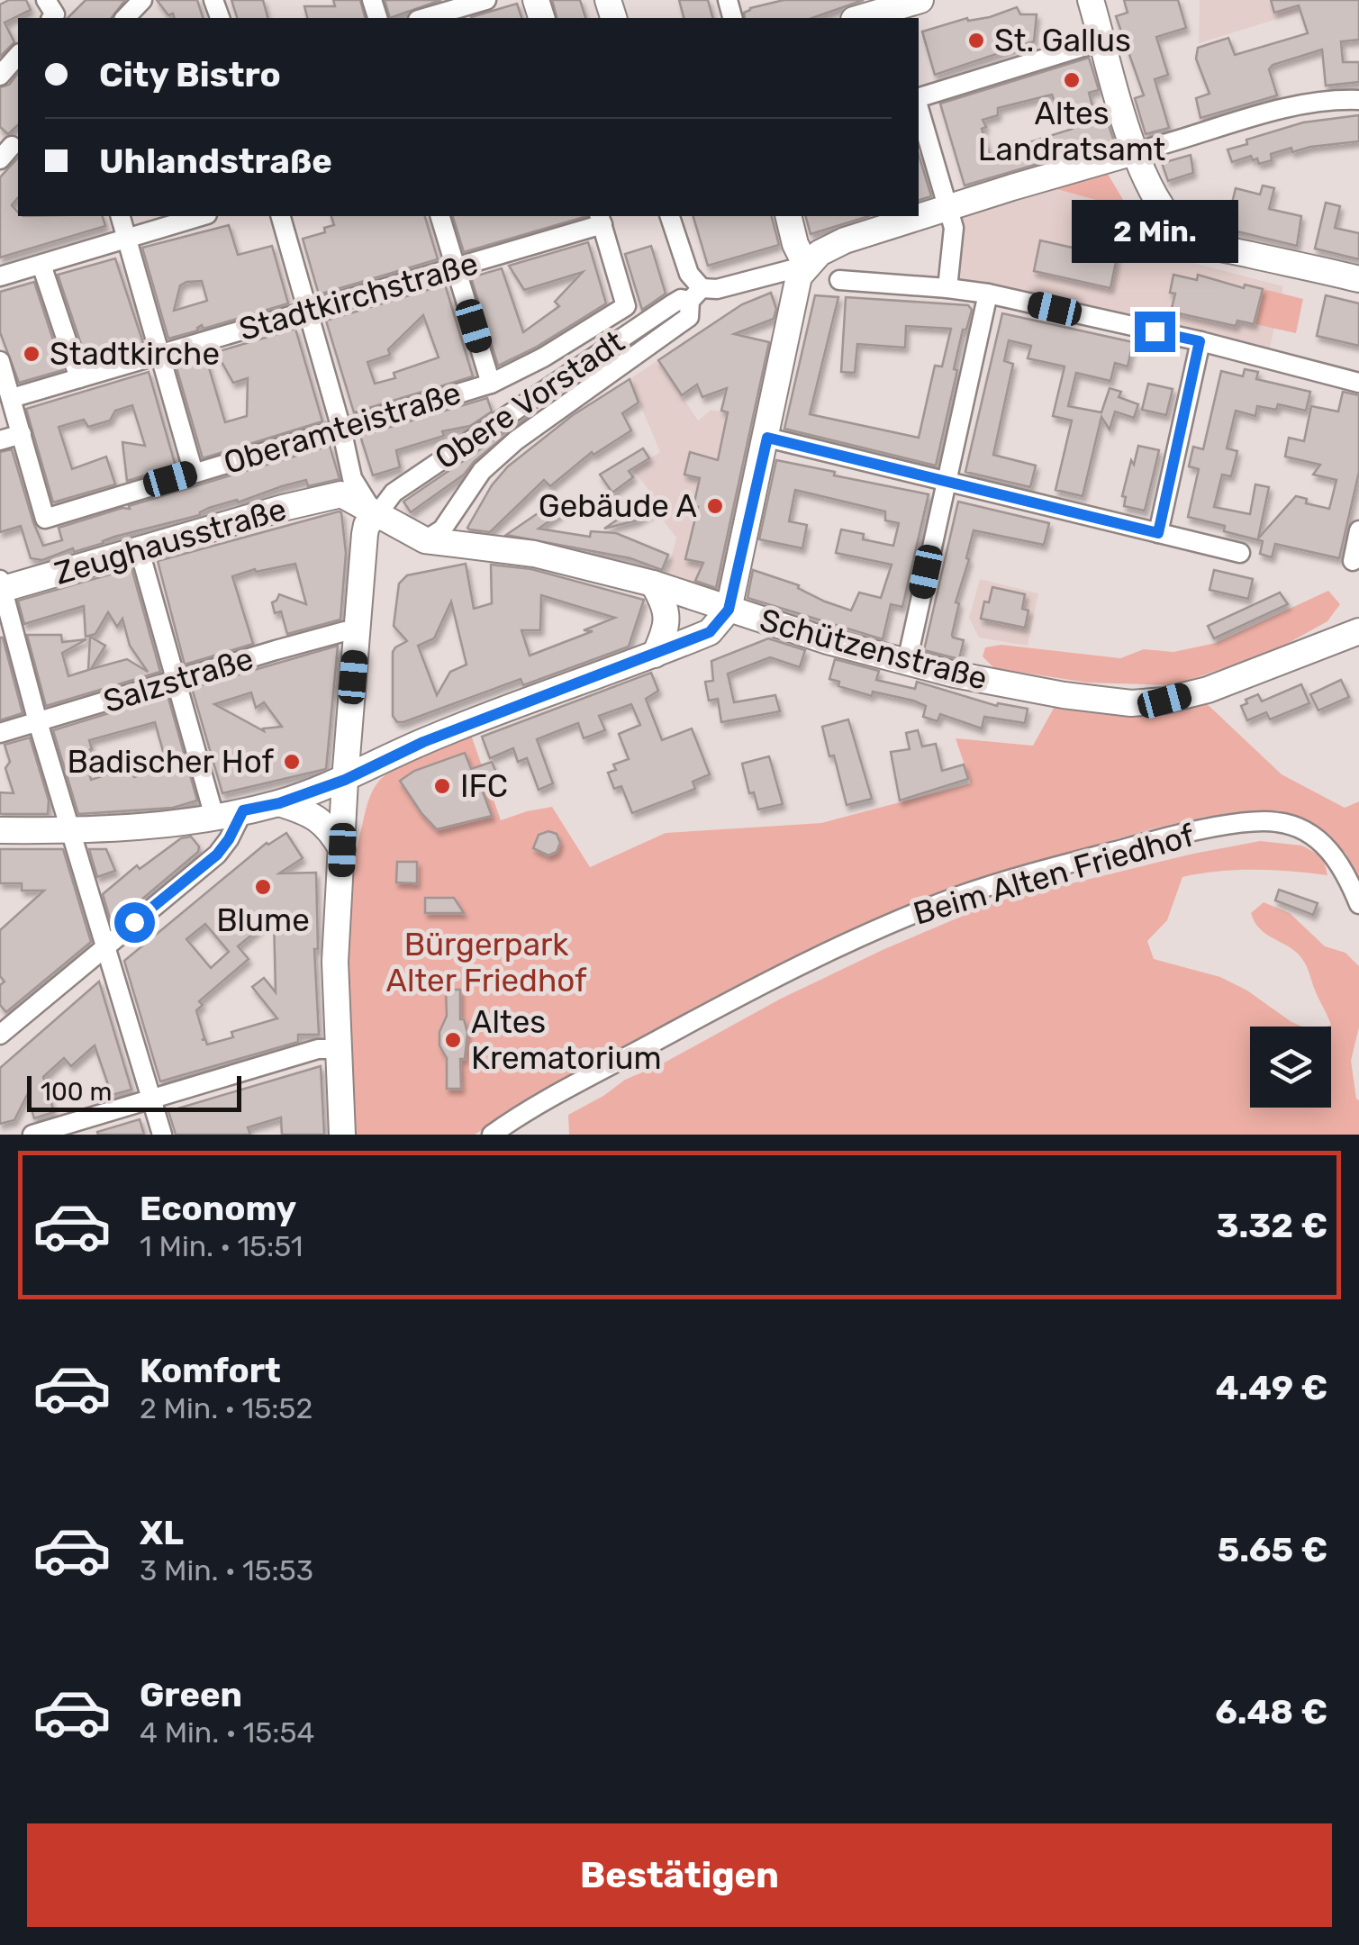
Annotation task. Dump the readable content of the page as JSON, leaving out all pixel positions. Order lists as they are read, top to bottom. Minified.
{"streets":{"street":["Stadtkirchstraße","Obere Vorstadt","Oberamteistraße","Zeughausstraße","Schützenstraße","Salzstraße","Beim Alten Friedhof"]},"crossings":[["Stadtkirchstraße","Oberamteistraße"],["Obere Vorstadt","Schützenstraße"],["Zeughausstraße","Schützenstraße"]],"parks":["Bürgerpark Alter Friedhof"],"places":["St. Gallus","Altes Landratsamt","Stadtkirche","Gebäude A","Badischer Hof","IFC","Blume","Altes Krematorium"],"scale_bar":"100 m","page":{"banner":["City Bistro","Uhlandstraße"],"bubble":"2 Min.","scale":"100 m","list":[{"name":"Economy","note":"1 Min. · 15:51","value":"3.32 €"},{"name":"Komfort","note":"2 Min. · 15:52","value":"4.49 €"},{"name":"XL","note":"3 Min. · 15:53","value":"5.65 €"},{"name":"Green","note":"4 Min. · 15:54","value":"6.48 €"}],"buttons":"Bestätigen"}}
